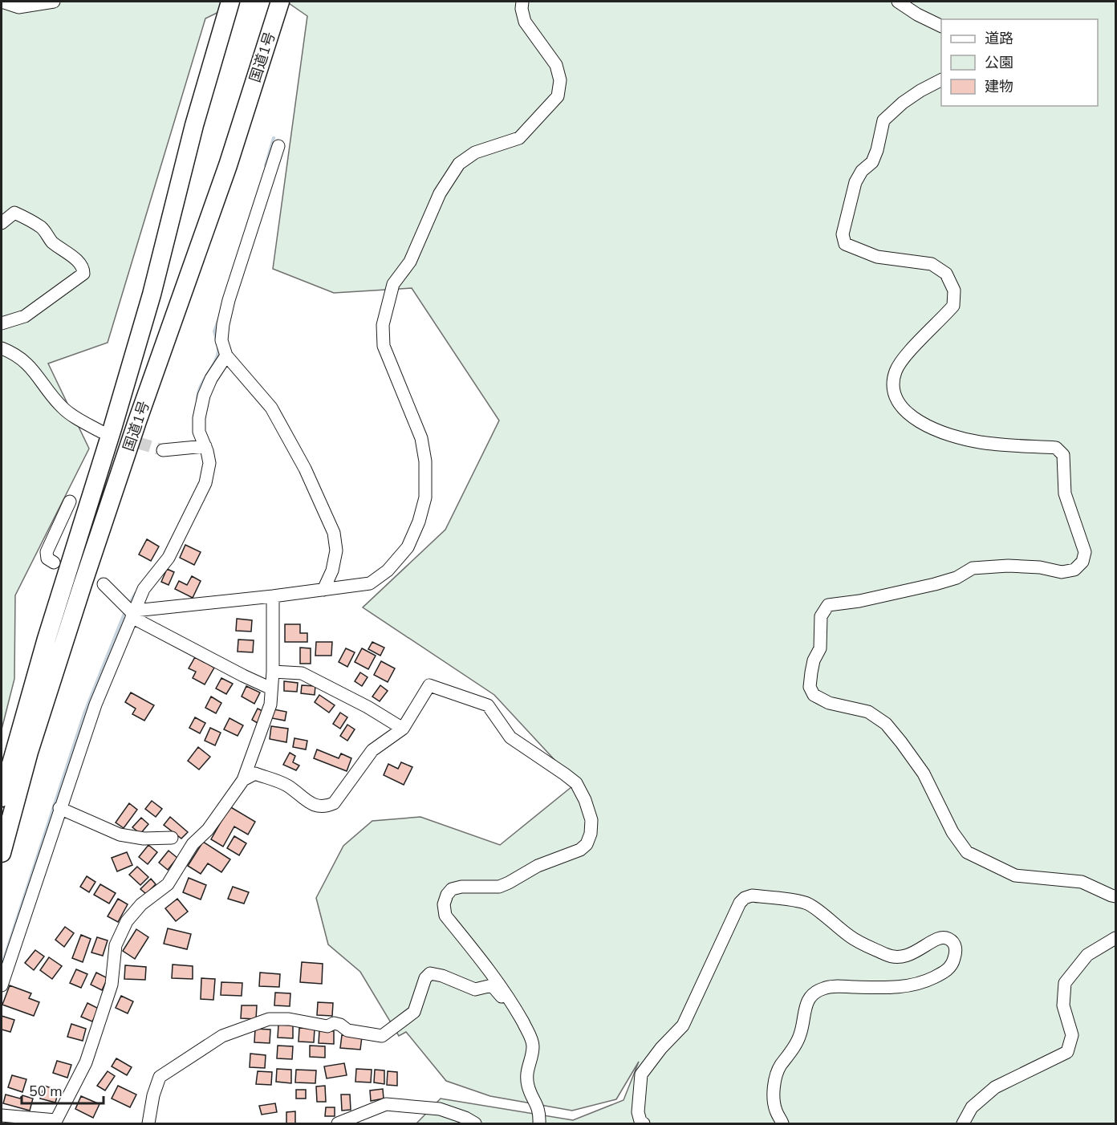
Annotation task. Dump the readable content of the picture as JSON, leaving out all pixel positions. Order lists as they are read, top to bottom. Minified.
{"streets":{"highway":["国道1号"]},"legend":["道路","公園","建物"],"scale_bar":"50 m"}
